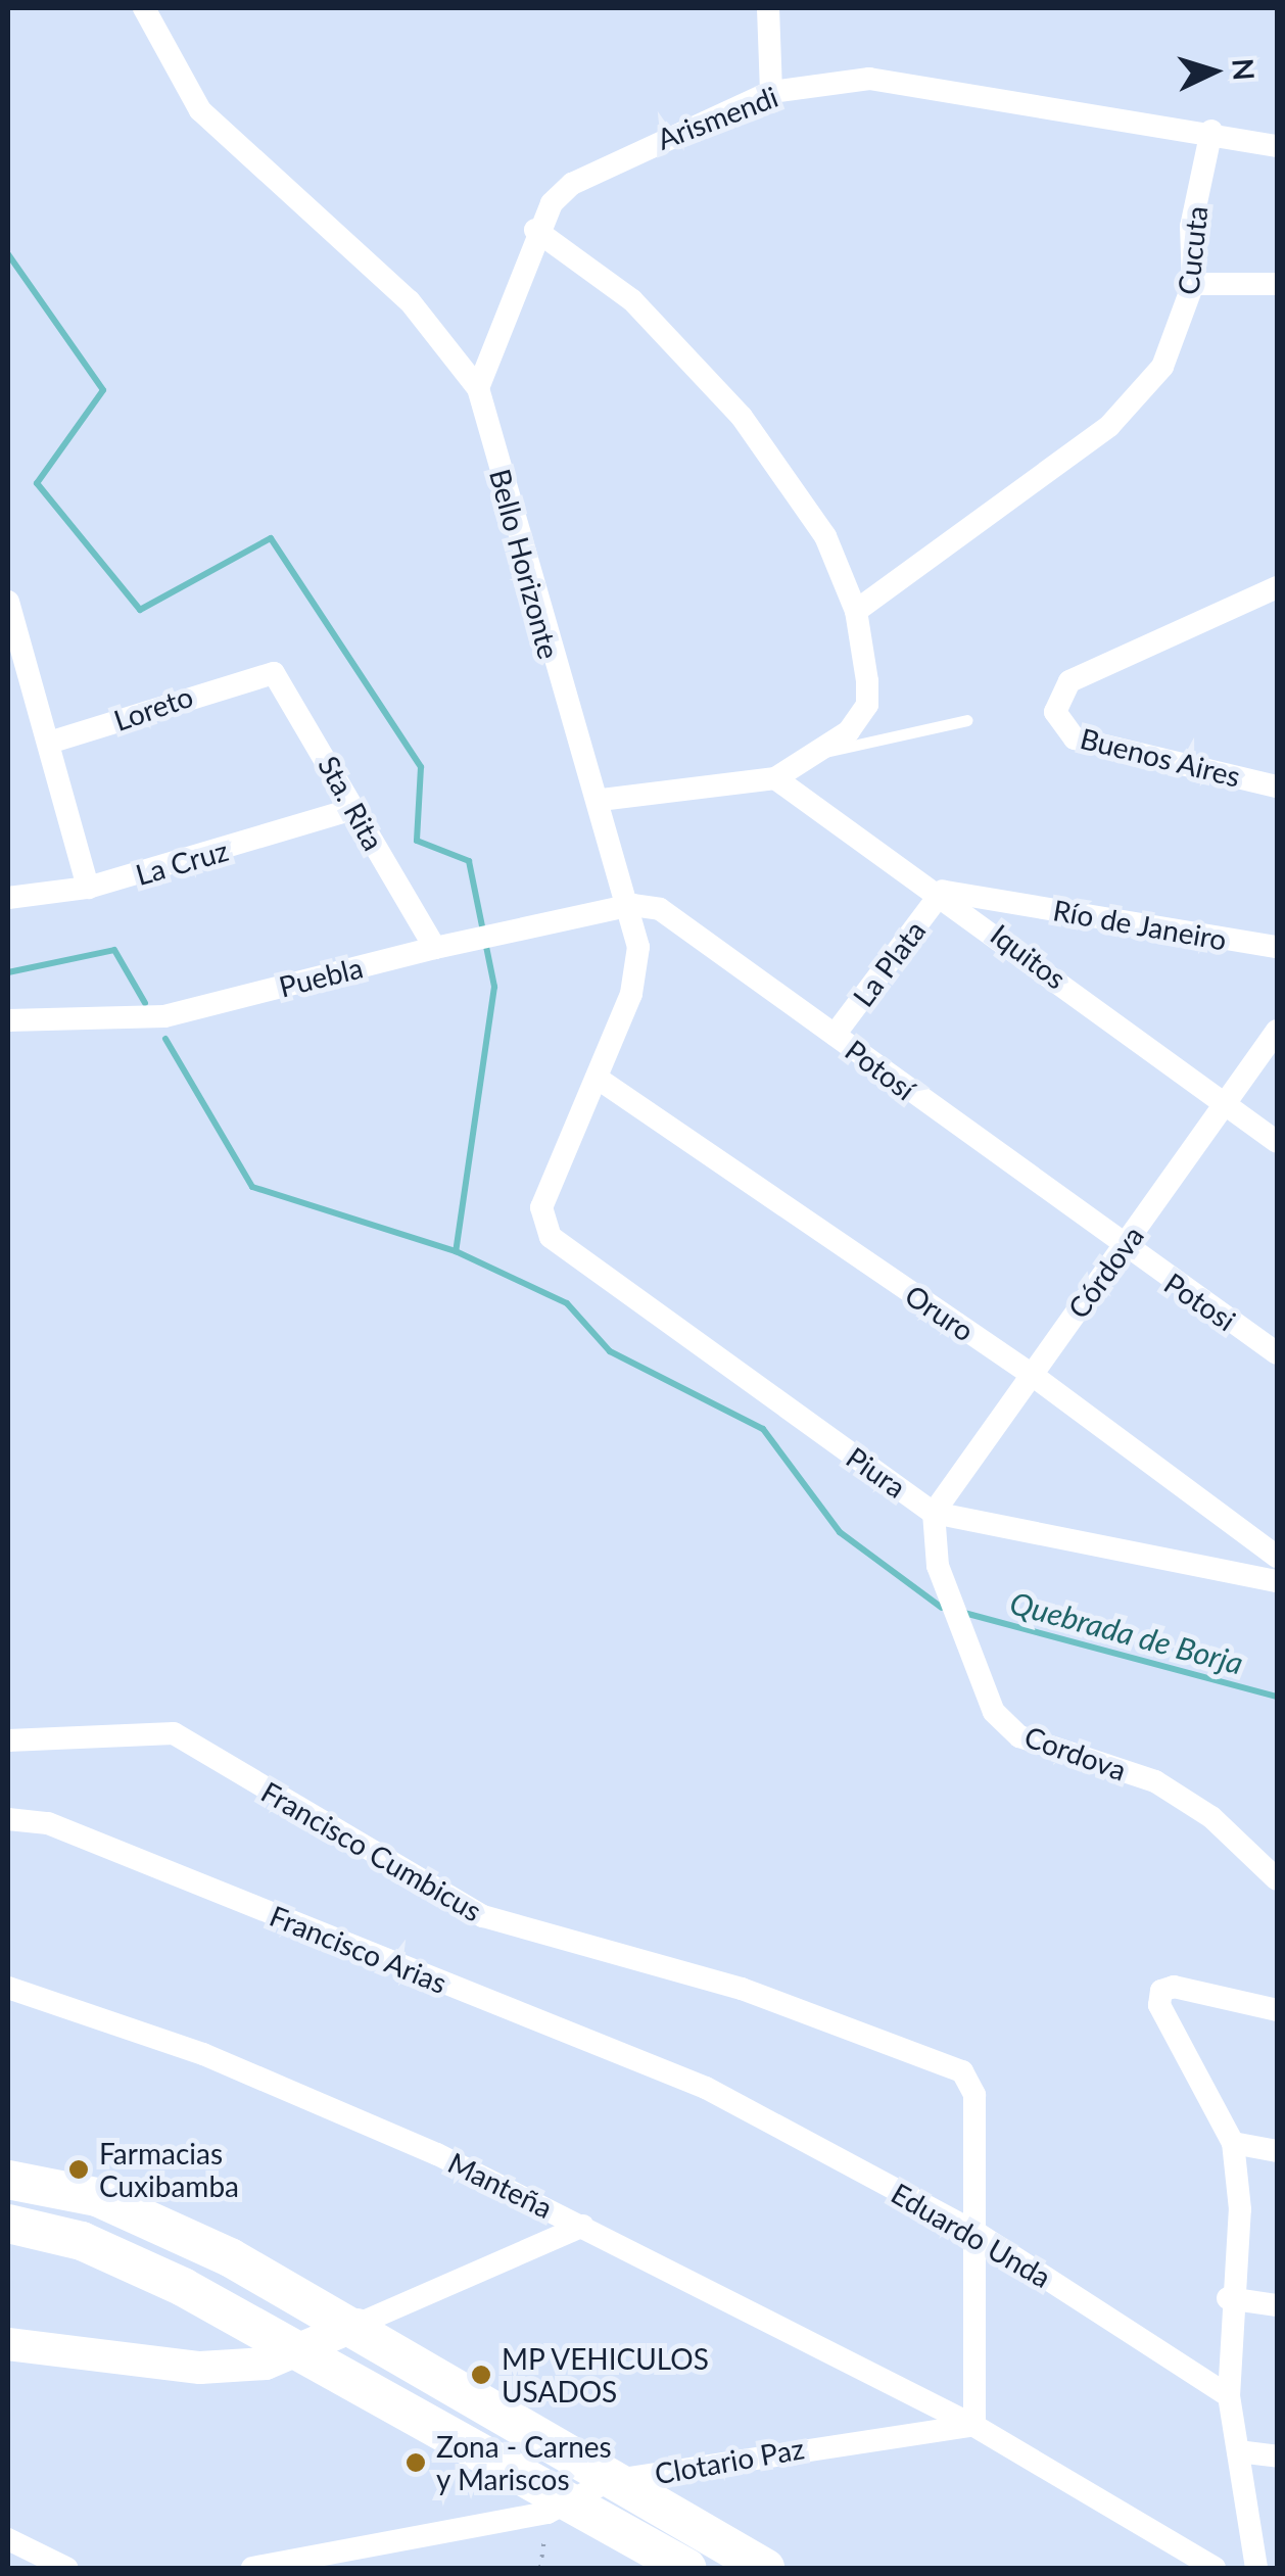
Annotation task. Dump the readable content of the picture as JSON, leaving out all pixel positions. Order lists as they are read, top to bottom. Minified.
{"streets":{"street":["Arismendi","Cucuta","Bello Horizonte","Loreto","Buenos Aires","Sta. Rita","La Cruz","Río de Janeiro","Iquitos","La Plata","Puebla","Potosí","Córdova","Potosi","Oruro","Piura","Cordova","Francisco Cumbicus","Francisco Arias","Manteña","Eduardo Unda","Clotario Paz"]},"crossings":[["Arismendi","Cucuta"],["Arismendi","Bello Horizonte"],["Bello Horizonte","Puebla"],["Bello Horizonte","Potosí"],["Bello Horizonte","Oruro"],["Bello Horizonte","Piura"],["Loreto","Sta. Rita"],["Sta. Rita","La Cruz"],["Sta. Rita","Puebla"],["Río de Janeiro","Iquitos"],["Río de Janeiro","La Plata"],["Iquitos","La Plata"],["Iquitos","Córdova"],["La Plata","Potosí"],["Puebla","Potosí"],["Potosí","Córdova"],["Potosí","Potosi"],["Córdova","Potosi"],["Córdova","Oruro"],["Córdova","Piura"],["Córdova","Cordova"],["Piura","Cordova"],["Francisco Cumbicus","Eduardo Unda"],["Francisco Arias","Eduardo Unda"],["Manteña","Clotario Paz"]],"water":["Quebrada de Borja"],"places":["Farmacias Cuxibamba","MP VEHICULOS USADOS","Zona - Carnes y Mariscos"],"north":"right"}
